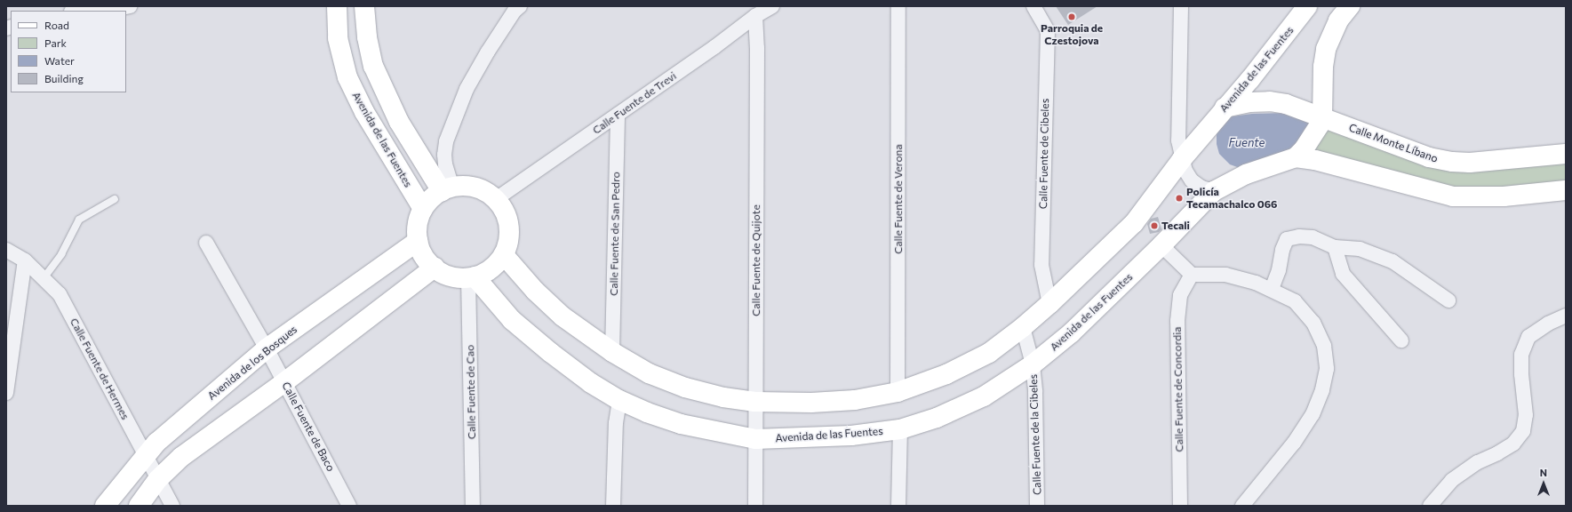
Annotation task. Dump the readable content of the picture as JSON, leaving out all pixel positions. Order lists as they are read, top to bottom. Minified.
{"streets":{"main road":["Avenida de las Fuentes","Calle Monte Líbano","Avenida de los Bosques"],"street":["Calle Fuente de Trevi","Calle Fuente de Cibeles","Calle Fuente de Verona","Calle Fuente de San Pedro","Calle Fuente de Quijote","Calle Fuente de Hermes","Calle Fuente de Concordia","Calle Fuente de Cao","Calle Fuente de Baco","Calle Fuente de la Cibeles"]},"crossings":[["Avenida de las Fuentes","Calle Fuente de Trevi"],["Avenida de las Fuentes","Calle Monte Líbano"],["Avenida de las Fuentes","Calle Fuente de Cibeles"],["Avenida de las Fuentes","Calle Fuente de Verona"],["Avenida de las Fuentes","Calle Fuente de San Pedro"],["Avenida de las Fuentes","Calle Fuente de Quijote"],["Avenida de las Fuentes","Avenida de los Bosques"],["Avenida de las Fuentes","Calle Fuente de Cao"],["Avenida de las Fuentes","Calle Fuente de la Cibeles"],["Calle Fuente de Trevi","Calle Fuente de San Pedro"],["Calle Fuente de Trevi","Calle Fuente de Quijote"],["Calle Fuente de Trevi","Avenida de los Bosques"],["Calle Fuente de Trevi","Calle Fuente de Cao"],["Avenida de los Bosques","Calle Fuente de Hermes"],["Avenida de los Bosques","Calle Fuente de Cao"],["Avenida de los Bosques","Calle Fuente de Baco"]],"water":["Fuente"],"places":["Parroquia de Czestojova","Policía Tecamachalco 066","Tecali"],"legend":["Road","Park","Water","Building"],"north":"top"}
